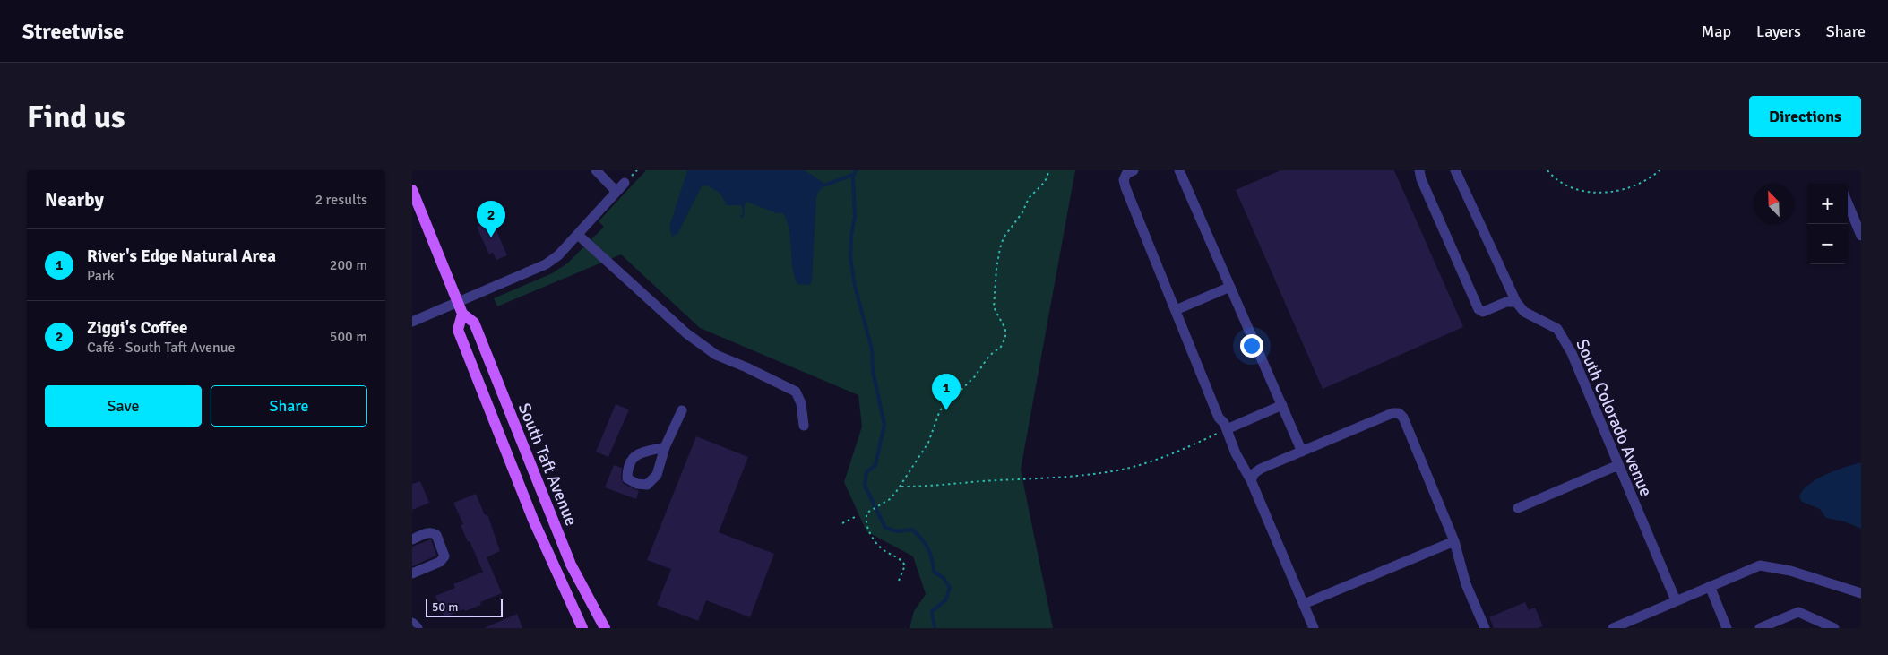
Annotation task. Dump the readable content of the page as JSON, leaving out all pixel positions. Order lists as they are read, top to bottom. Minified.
{"streets":{"main road":["South Taft Avenue"],"street":["South Colorado Avenue"]},"scale_bar":"50 m","north":"top left","page":{"header":"Streetwise","nav":["Map","Layers","Share"],"buttons":["Directions",["Save","Share"]],"title":"Find us","heading":["Nearby","2 results"],"map_buttons":["+","−"],"pins":["2","1"],"list":[{"mark":"1","name":"River's Edge Natural Area","note":"Park","value":"200 m"},{"mark":"2","name":"Ziggi's Coffee","note":"Café · South Taft Avenue","value":"500 m"}],"scale":"50 m"}}
